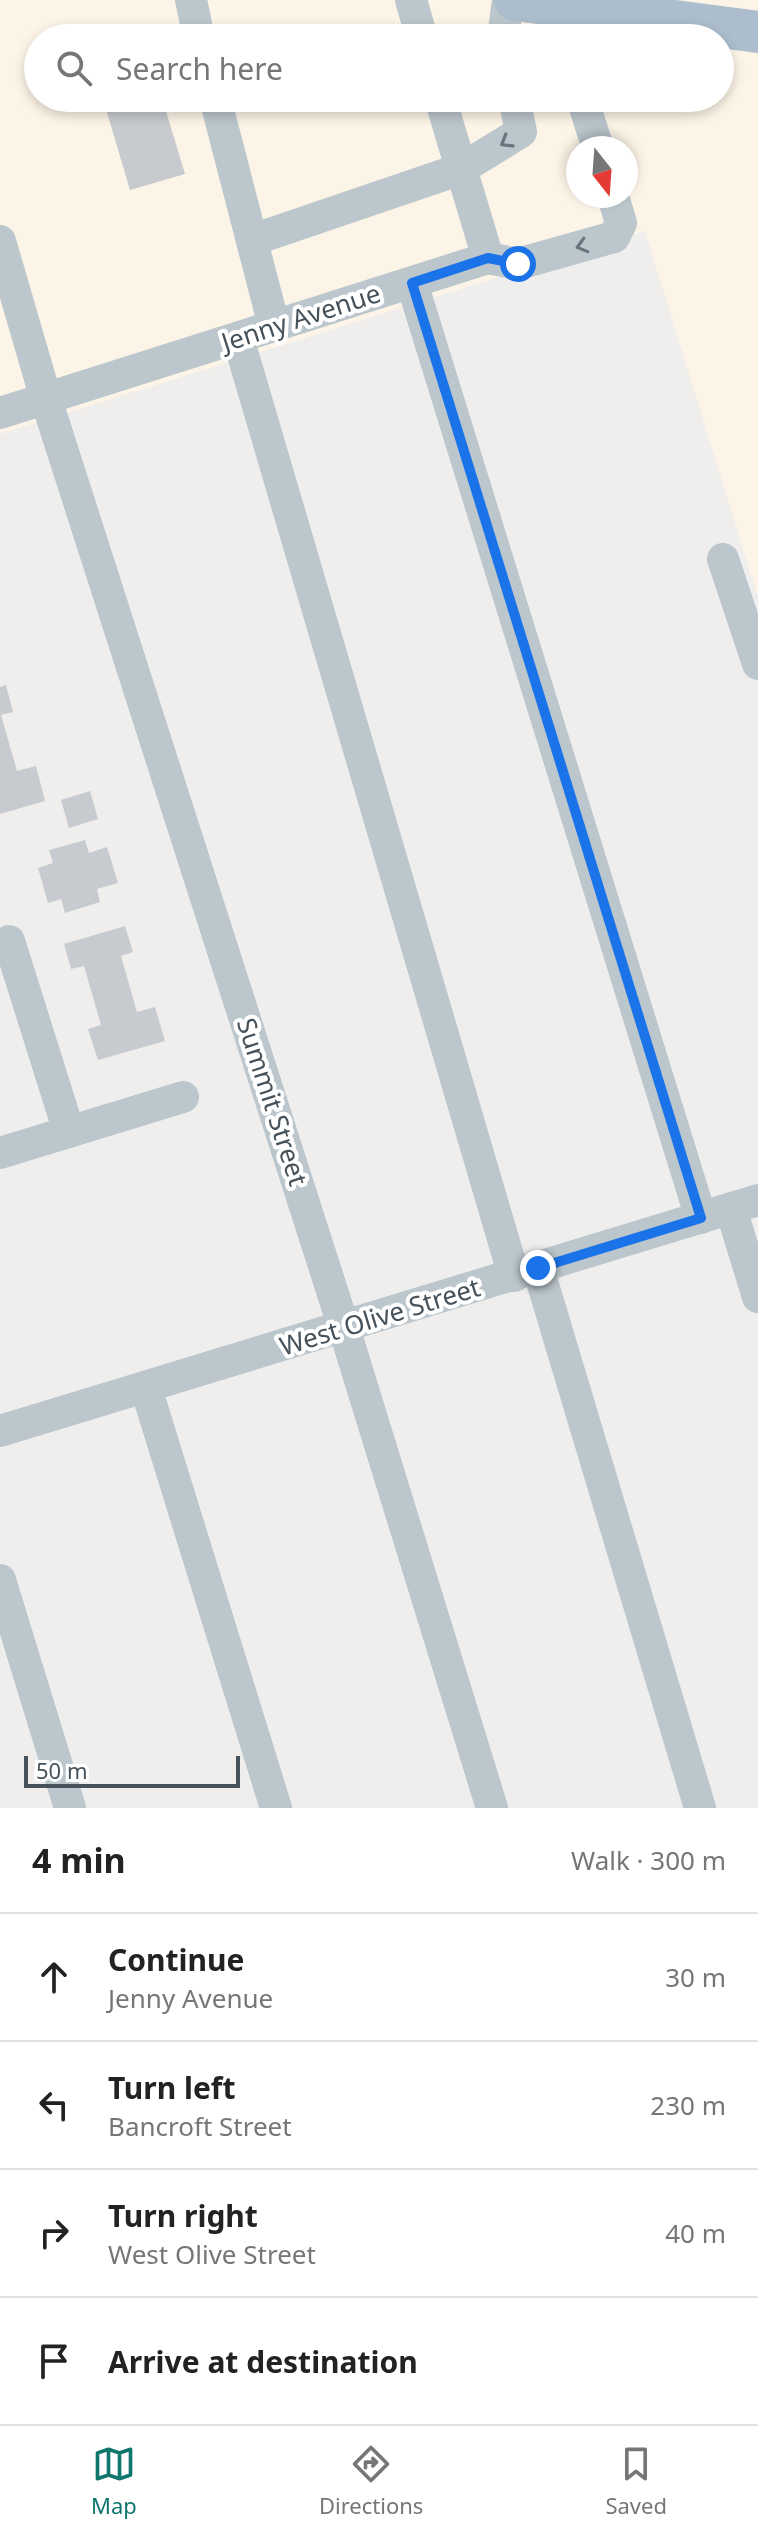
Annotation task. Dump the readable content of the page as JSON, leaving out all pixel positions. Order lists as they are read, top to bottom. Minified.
{"streets":{"street":["Jenny Avenue","Summit Street","West Olive Street"]},"crossings":[["Jenny Avenue","Summit Street"],["Summit Street","West Olive Street"]],"scale_bar":"50 m","north":"bottom","page":{"search":"Search here","scale":"50 m","heading":["4 min","Walk · 300 m"],"list":[["Continue","Jenny Avenue","30 m"],["Turn left","Bancroft Street","230 m"],["Turn right","West Olive Street","40 m"],"Arrive at destination"],"nav":["Map","Directions","Saved"]}}
